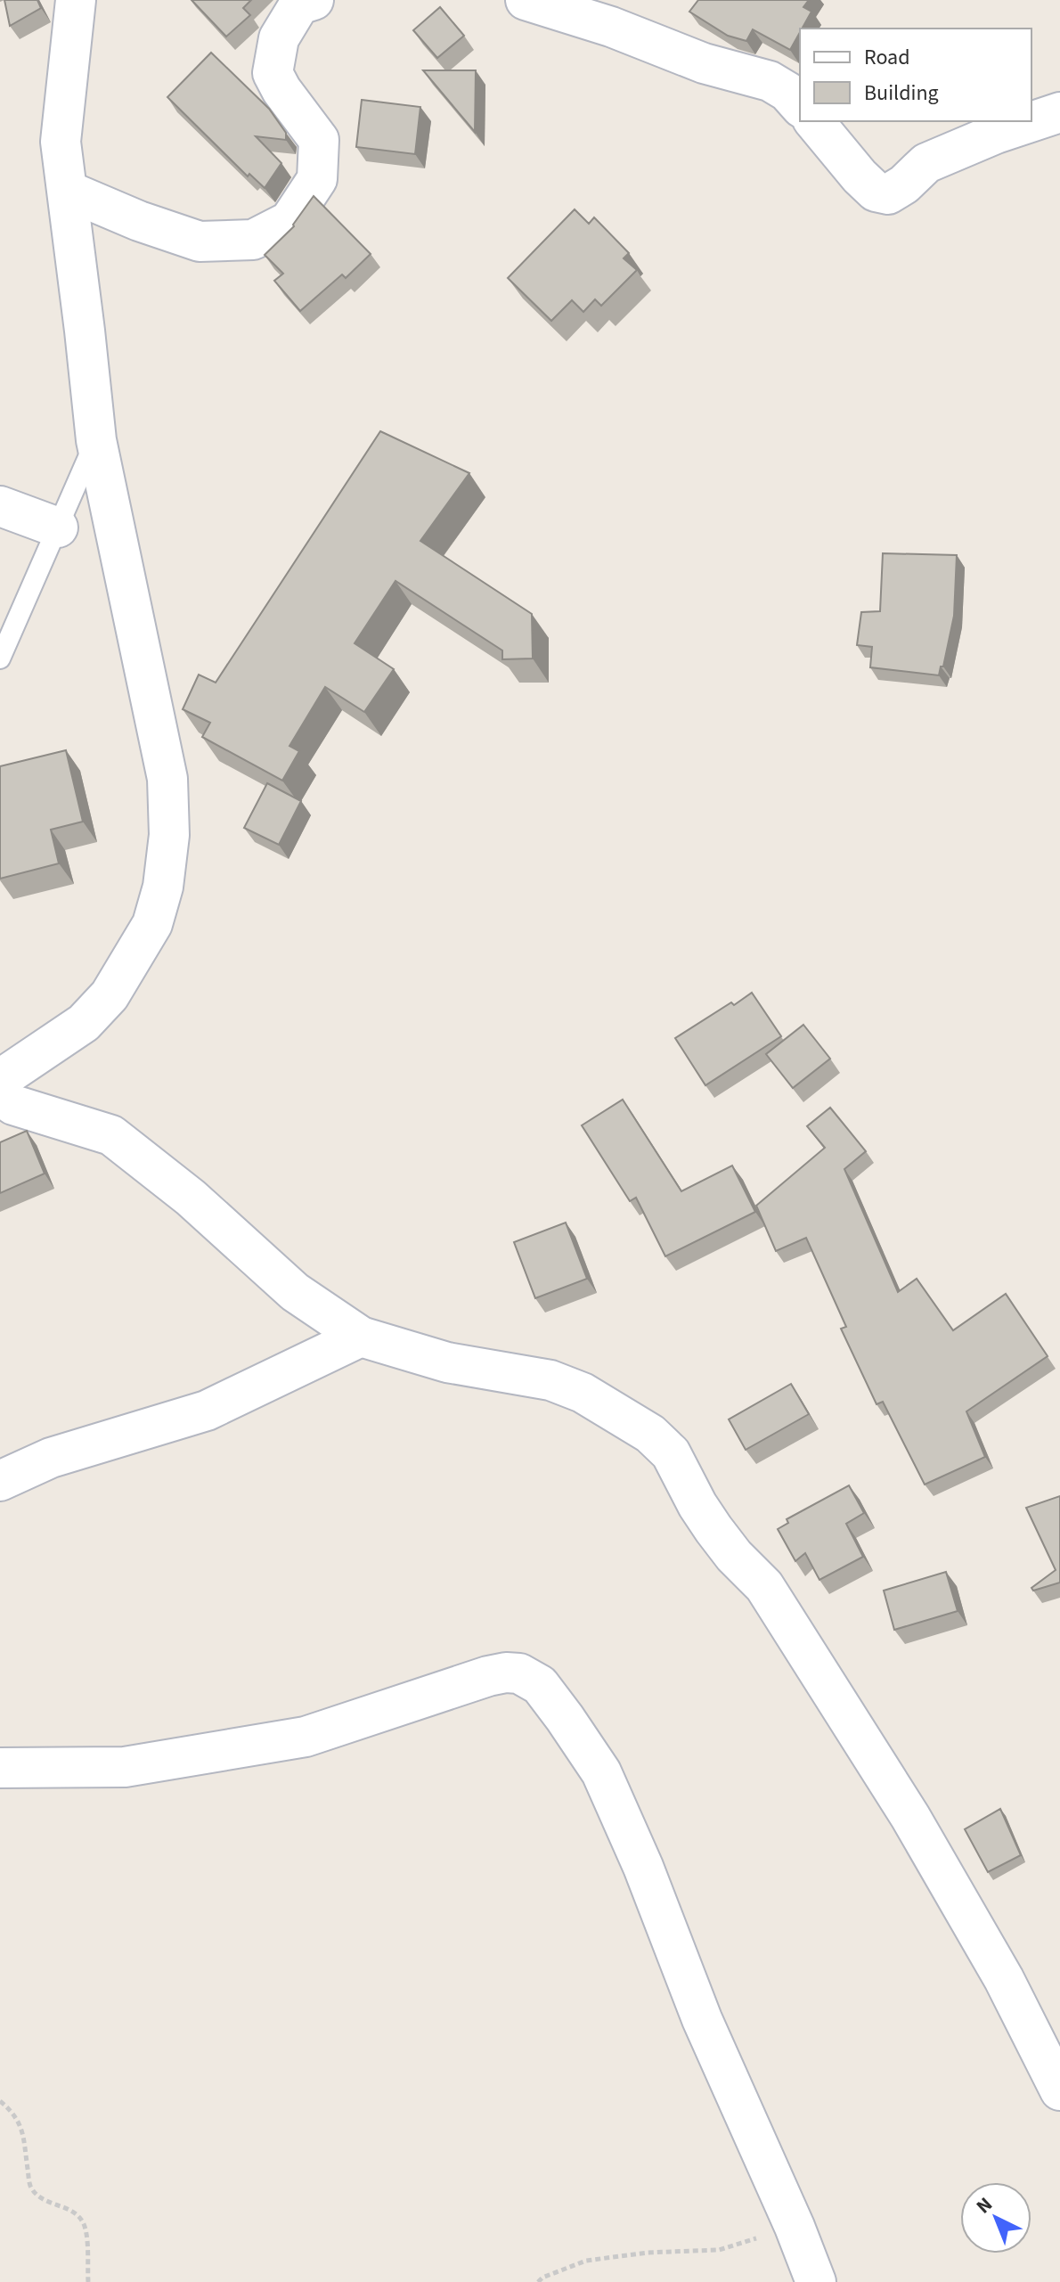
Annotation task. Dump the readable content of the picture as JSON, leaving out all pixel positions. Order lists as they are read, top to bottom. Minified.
{"legend":["Road","Building"],"north":"top left"}
